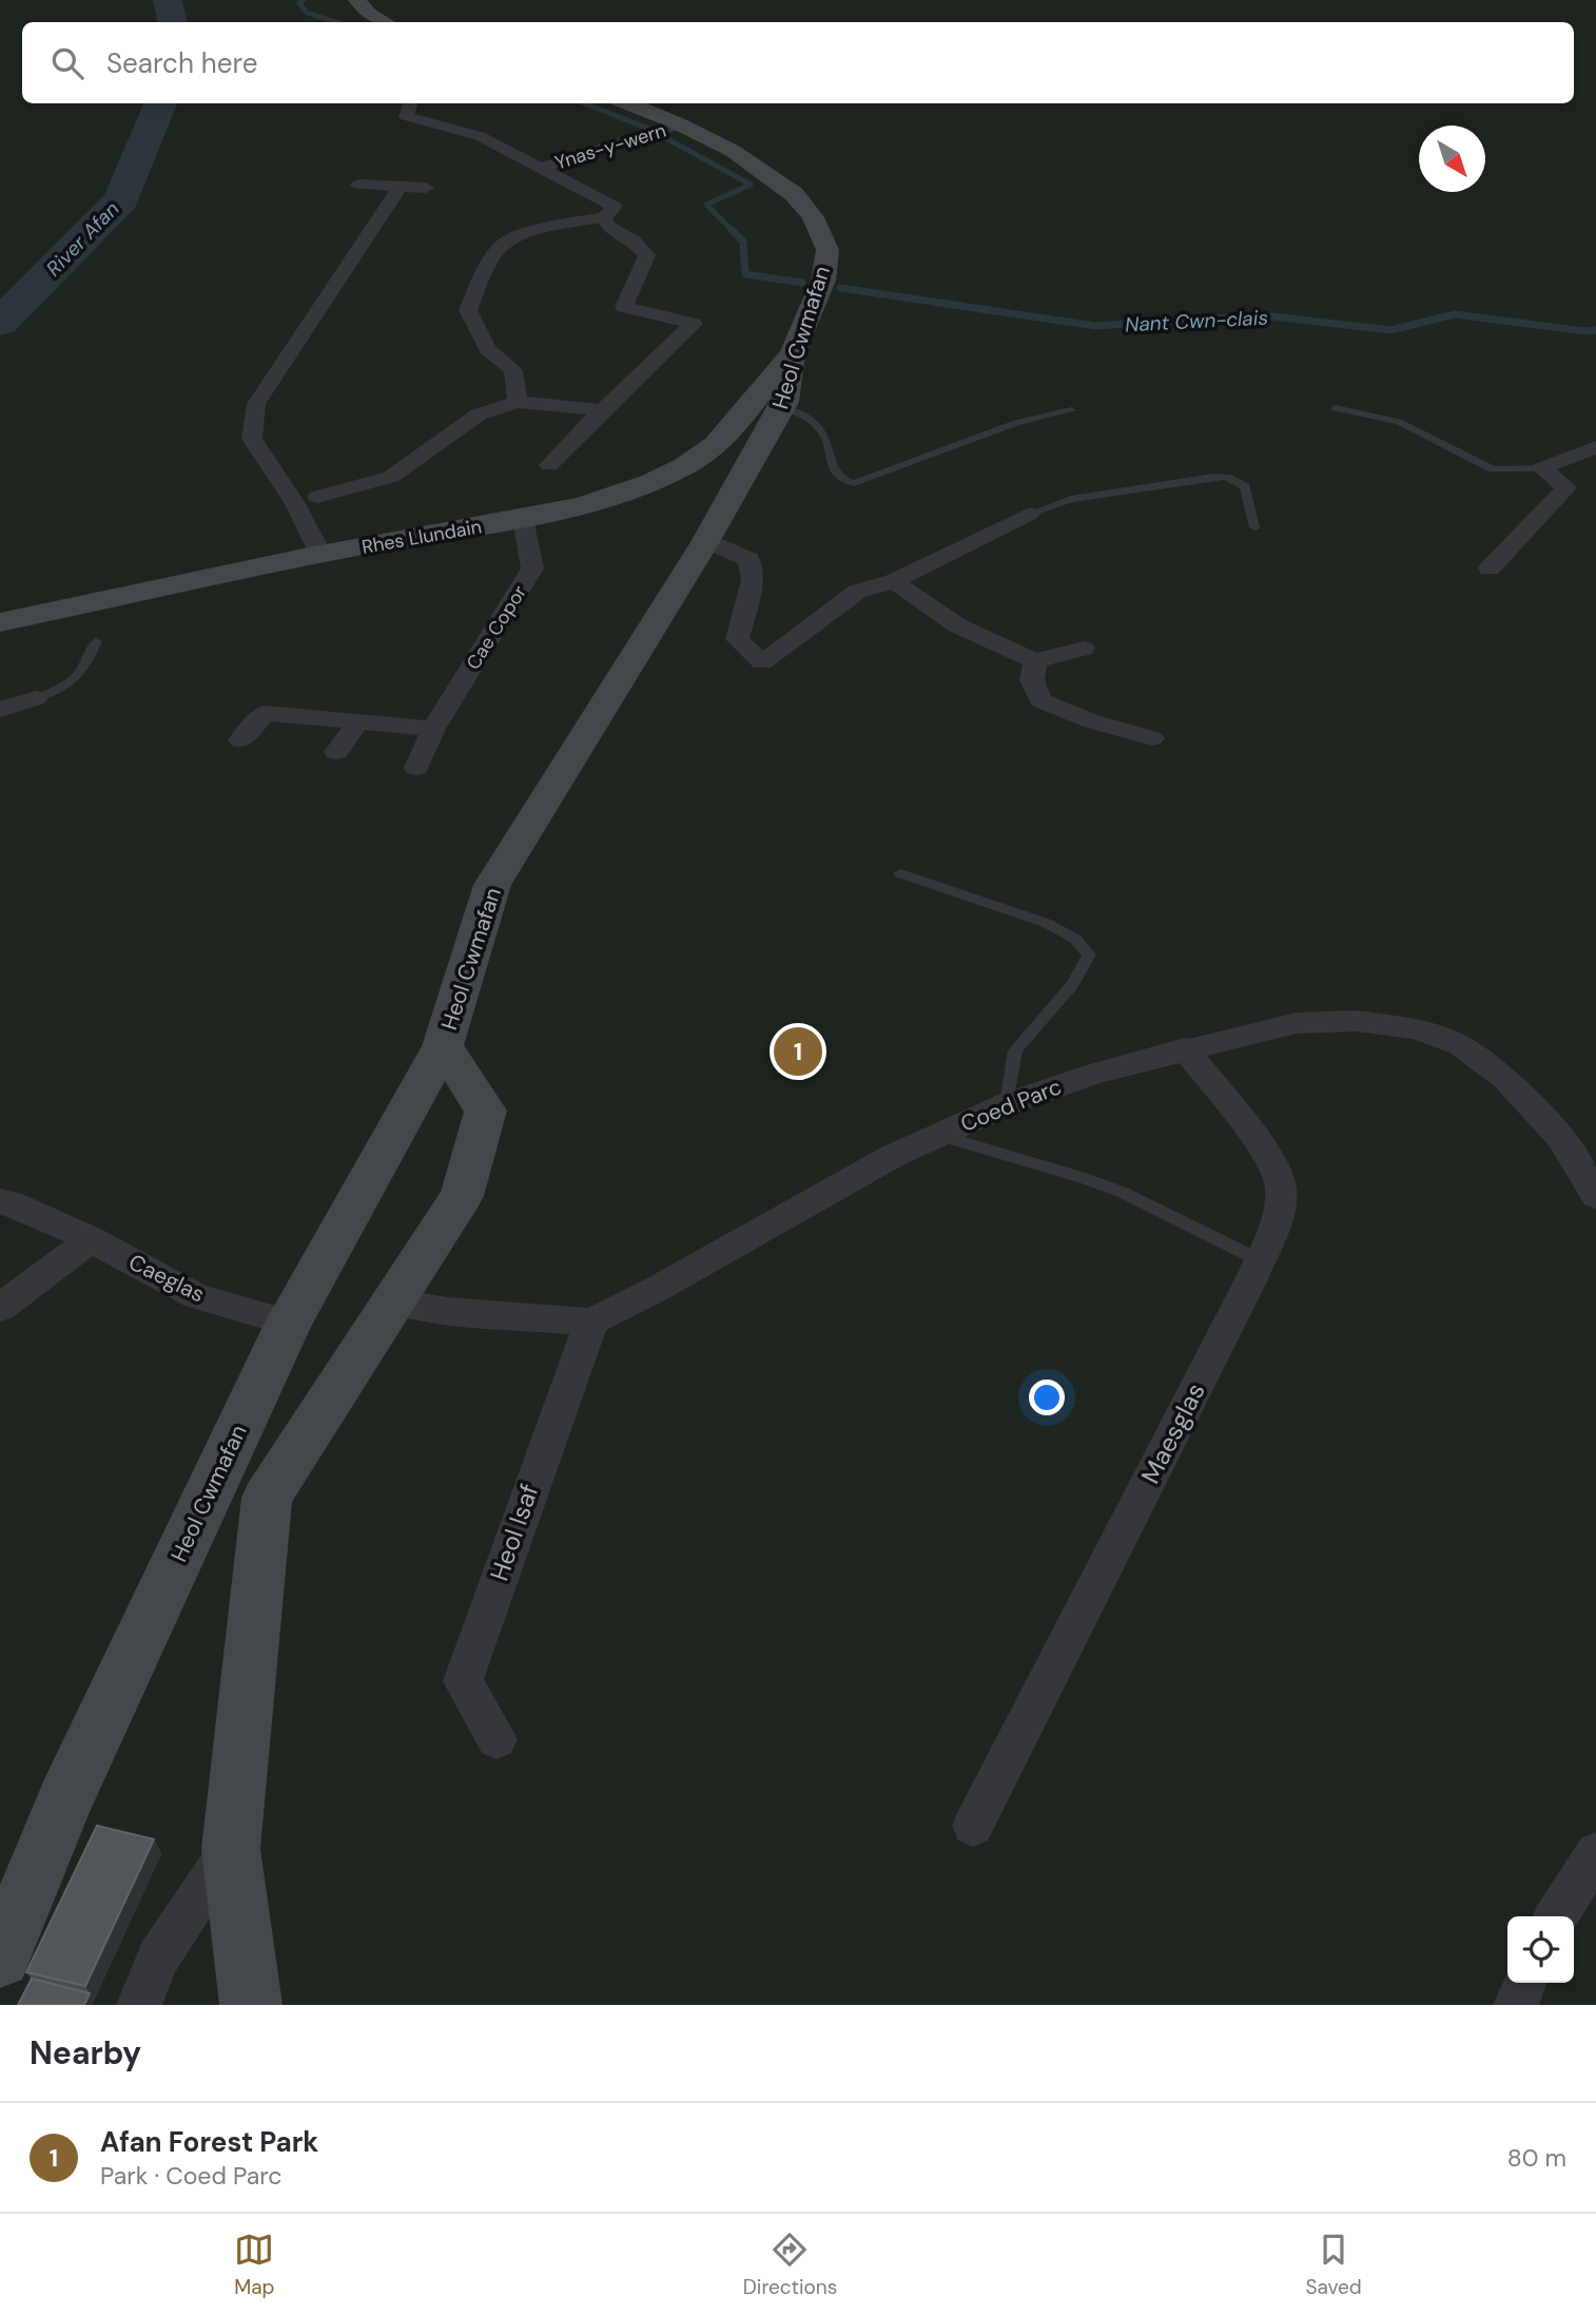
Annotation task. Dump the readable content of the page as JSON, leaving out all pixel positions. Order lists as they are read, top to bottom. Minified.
{"streets":{"main road":["Heol Cwmafan","Rhes Llundain"],"street":["Ynas-y-wern","Cae Copor","Coed Parc","Caeglas","Maesglas","Heol Isaf"]},"crossings":[["Ynas-y-wern","Heol Cwmafan"],["Heol Cwmafan","Rhes Llundain"],["Heol Cwmafan","Caeglas"],["Rhes Llundain","Cae Copor"],["Coed Parc","Maesglas"],["Coed Parc","Heol Isaf"]],"water":["River Afan","Nant Cwn-clais"],"north":"bottom right","page":{"search":"Search here","pins":"1","heading":"Nearby","list":[{"mark":"1","name":"Afan Forest Park","note":"Park · Coed Parc","value":"80 m"}],"nav":["Map","Directions","Saved"]}}
